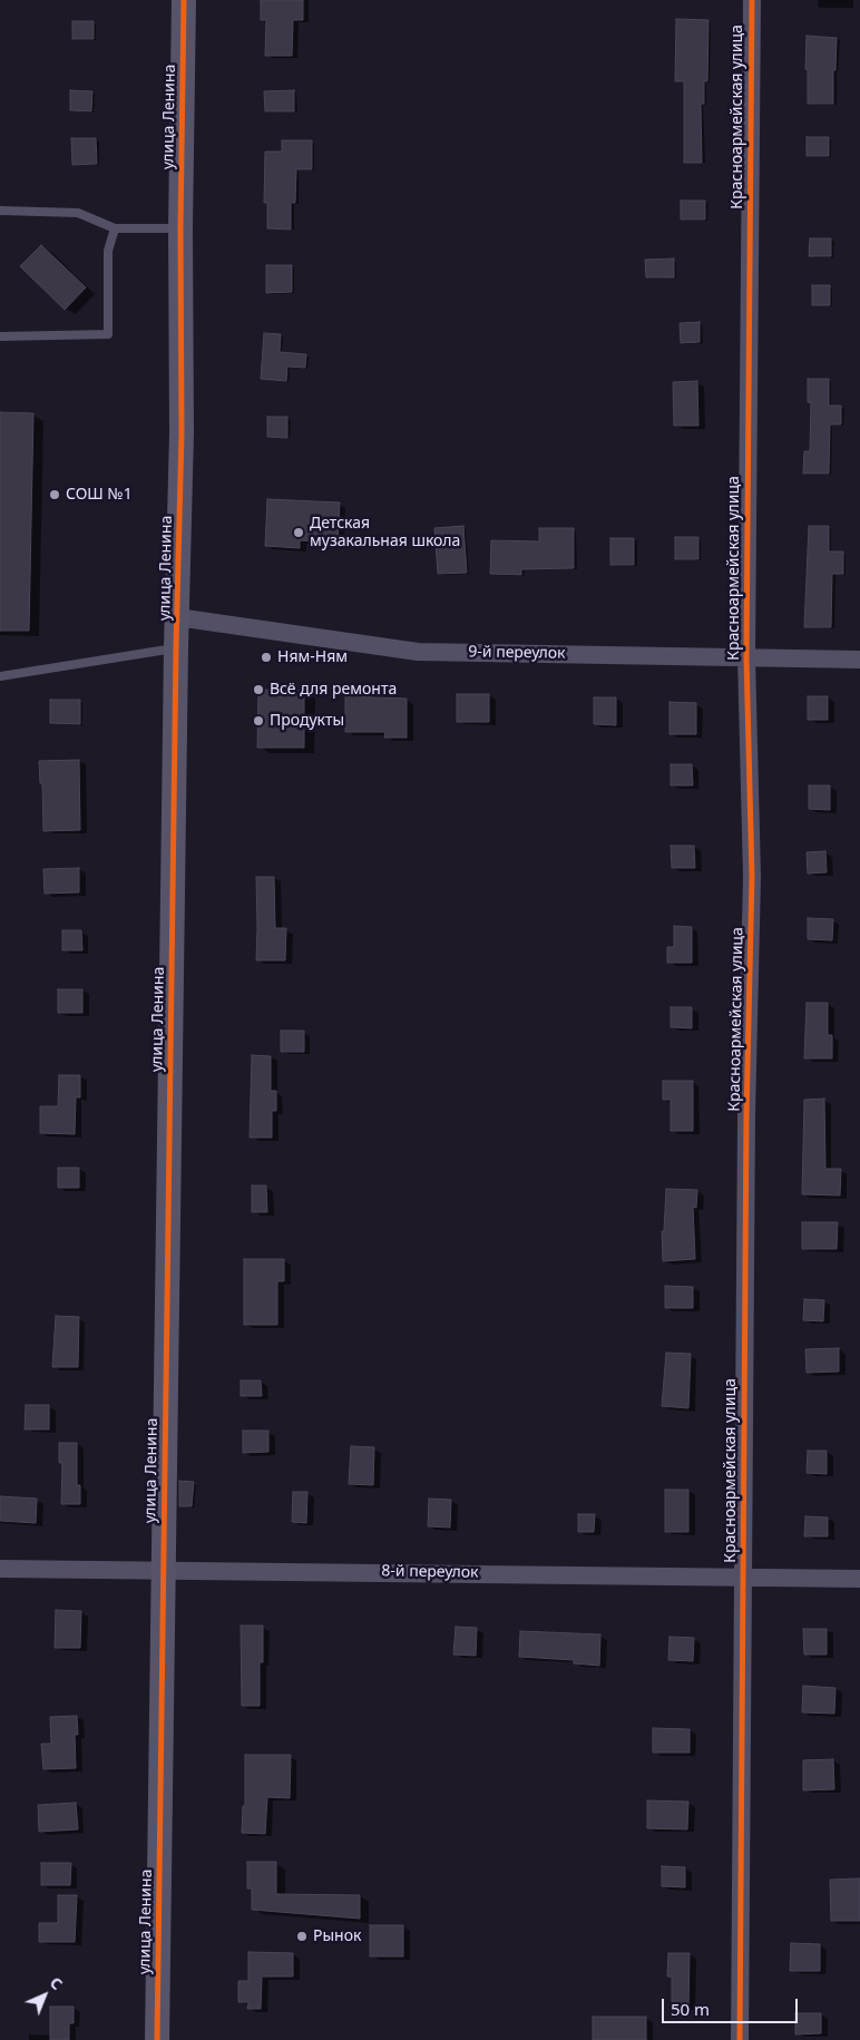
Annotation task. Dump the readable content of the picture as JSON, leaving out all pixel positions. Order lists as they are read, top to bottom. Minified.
{"streets":{"street":["улица Ленина","Красноармейская улица","9-й переулок","8-й переулок"]},"crossings":[["улица Ленина","9-й переулок"],["улица Ленина","8-й переулок"],["Красноармейская улица","9-й переулок"],["Красноармейская улица","8-й переулок"]],"places":["СОШ №1","Детская музакальная школа","Ням-Ням","Всё для ремонта","Продукты","Рынок"],"scale_bar":"50 m","north":"top right"}
